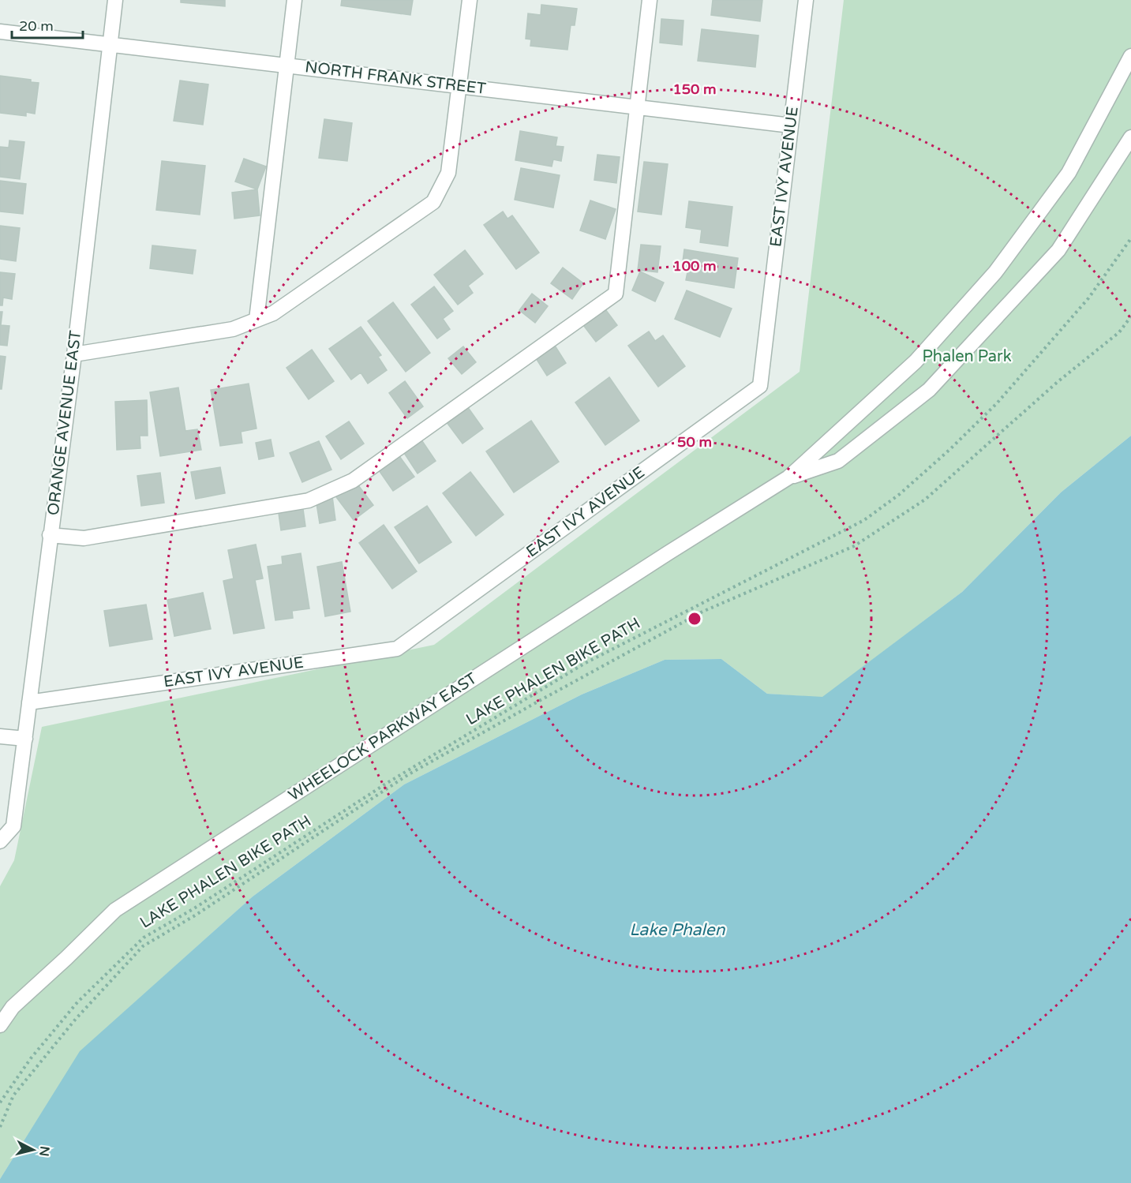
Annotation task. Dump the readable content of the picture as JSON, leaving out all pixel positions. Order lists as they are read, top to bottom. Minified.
{"streets":{"street":["NORTH FRANK STREET","EAST IVY AVENUE","ORANGE AVENUE EAST","WHEELOCK PARKWAY EAST"],"path":["LAKE PHALEN BIKE PATH"]},"crossings":[["NORTH FRANK STREET","EAST IVY AVENUE"],["NORTH FRANK STREET","ORANGE AVENUE EAST"],["EAST IVY AVENUE","ORANGE AVENUE EAST"]],"water":["Lake Phalen"],"parks":["Phalen Park"],"scale_bar":"20 m","north":"right","rings":["150 m","100 m","50 m"]}
